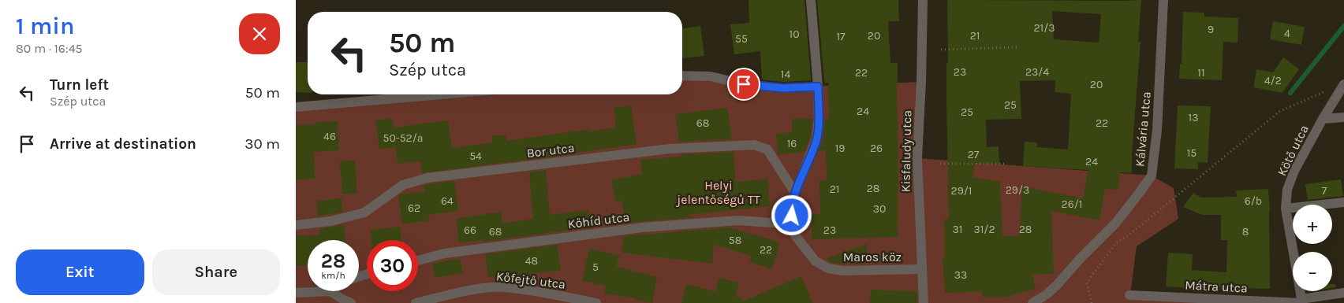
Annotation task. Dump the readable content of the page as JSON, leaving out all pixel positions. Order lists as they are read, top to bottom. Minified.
{"streets":{"street":["Kálvária utca","Bor utca","Kötő utca","Kisfaludy utca","Kőhíd utca","Maros köz","Kőfejtő utca","Mátra utca"]},"crossings":[["Bor utca","Maros köz"],["Kötő utca","Mátra utca"],["Kisfaludy utca","Maros köz"],["Kőhíd utca","Maros köz"]],"parks":["Helyi jelentőségű TT"],"house_numbers":["21/3","9","4","10","20","21","17","55","23","23/4","22","11","14","4/2","20","25","24","25","13","68","22","46","50-52/a","16","19","26","15","27","54","24","28","21","29/3","29/1","7","64","6/b","26/1","62","30","31","31/2","28","66","23","68","8","58","22","48","5","33"],"page":{"heading":["1 min","80 m · 16:45"],"turn":["50 m","Szép utca"],"list":[{"name":"Turn left","note":"Szép utca","value":"50 m"},{"name":"Arrive at destination","value":"30 m"}],"map_buttons":["+","−"],"speed":"28 km/h","limit":"30","buttons":["Exit","Share"]}}
